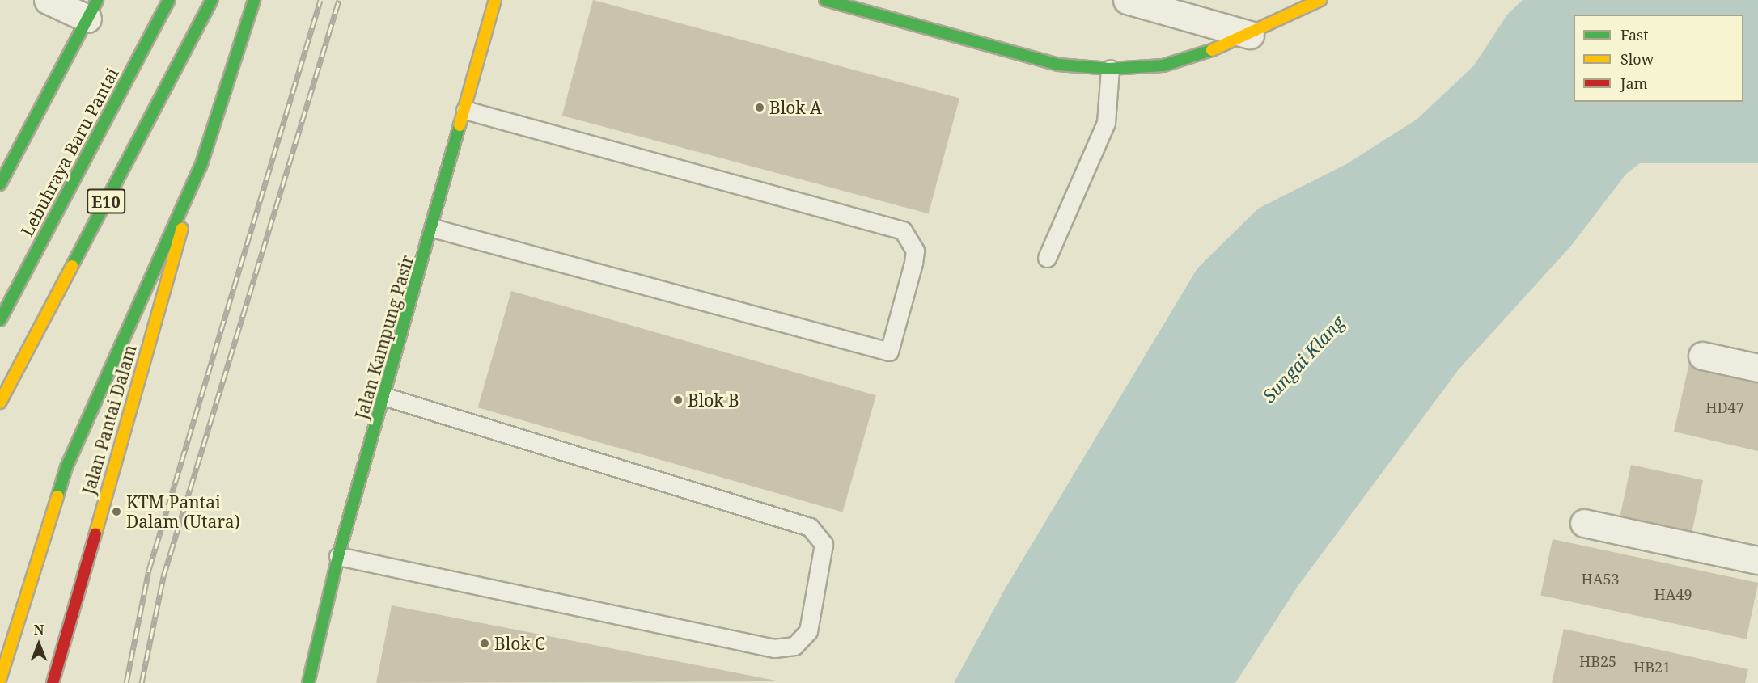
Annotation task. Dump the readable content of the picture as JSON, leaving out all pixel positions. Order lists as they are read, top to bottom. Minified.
{"streets":{"main road":["Lebuhraya Baru Pantai","E10","Jalan Kampung Pasir","Jalan Pantai Dalam"]},"water":["Sungai Klang"],"places":["Blok A","Blok B","KTM Pantai Dalam (Utara)","Blok C"],"house_numbers":["HD47","HA53","HA49","HB25","HB21"],"legend":["Fast","Slow","Jam"],"north":"top"}
